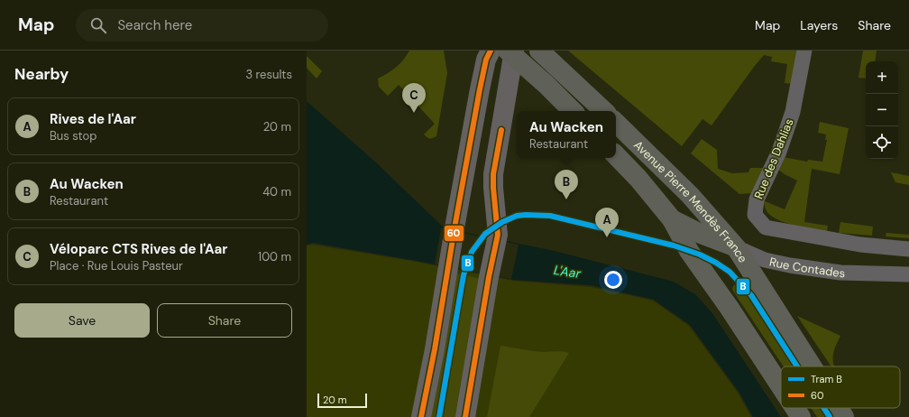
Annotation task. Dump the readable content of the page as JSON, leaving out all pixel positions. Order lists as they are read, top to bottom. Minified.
{"streets":{"main road":["Avenue Pierre Mendès France","Rue Contades"],"street":["Rue des Dahlias"]},"crossings":[["Avenue Pierre Mendès France","Rue Contades"]],"water":["L'Aar"],"lines":["transit line 60","tram line B"],"legend":["Tram B","60"],"scale_bar":"20 m","page":{"header":"Map","search":"Search here","nav":["Map","Layers","Share"],"heading":["Nearby","3 results"],"map_buttons":["+","−"],"pins":["C","B","A"],"list":[{"mark":"A","name":"Rives de l'Aar","note":"Bus stop","value":"20 m"},{"mark":"B","name":"Au Wacken","note":"Restaurant","value":"40 m"},{"mark":"C","name":"Véloparc CTS Rives de l'Aar","note":"Place · Rue Louis Pasteur","value":"100 m"}],"popup":["Au Wacken","Restaurant"],"buttons":["Save","Share"],"scale":"20 m"}}
